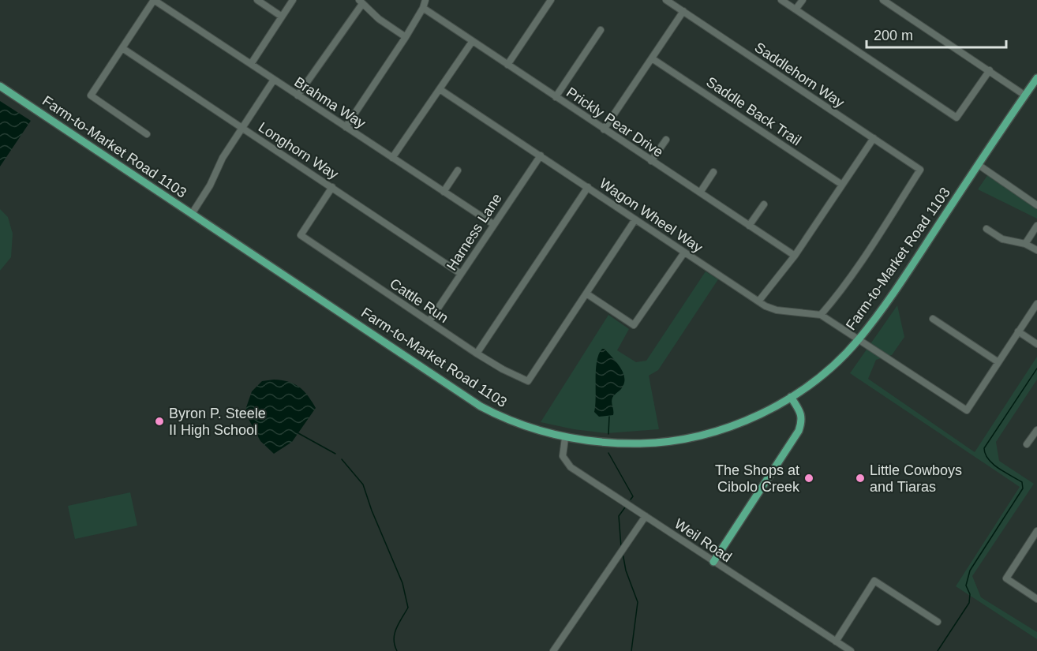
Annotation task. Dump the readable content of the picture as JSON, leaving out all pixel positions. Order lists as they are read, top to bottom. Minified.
{"streets":{"main road":["Farm-to-Market Road 1103"],"street":["Saddlehorn Way","Brahma Way","Saddle Back Trail","Prickly Pear Drive","Longhorn Way","Wagon Wheel Way","Harness Lane","Cattle Run","Weil Road"]},"crossings":[["Saddlehorn Way","Wagon Wheel Way"],["Brahma Way","Harness Lane"],["Farm-to-Market Road 1103","Wagon Wheel Way"],["Farm-to-Market Road 1103","Weil Road"],["Longhorn Way","Harness Lane"],["Longhorn Way","Cattle Run"],["Wagon Wheel Way","Harness Lane"],["Harness Lane","Cattle Run"]],"places":["Byron P. Steele II High School","The Shops at Cibolo Creek","Little Cowboys and Tiaras"],"scale_bar":"200 m"}
